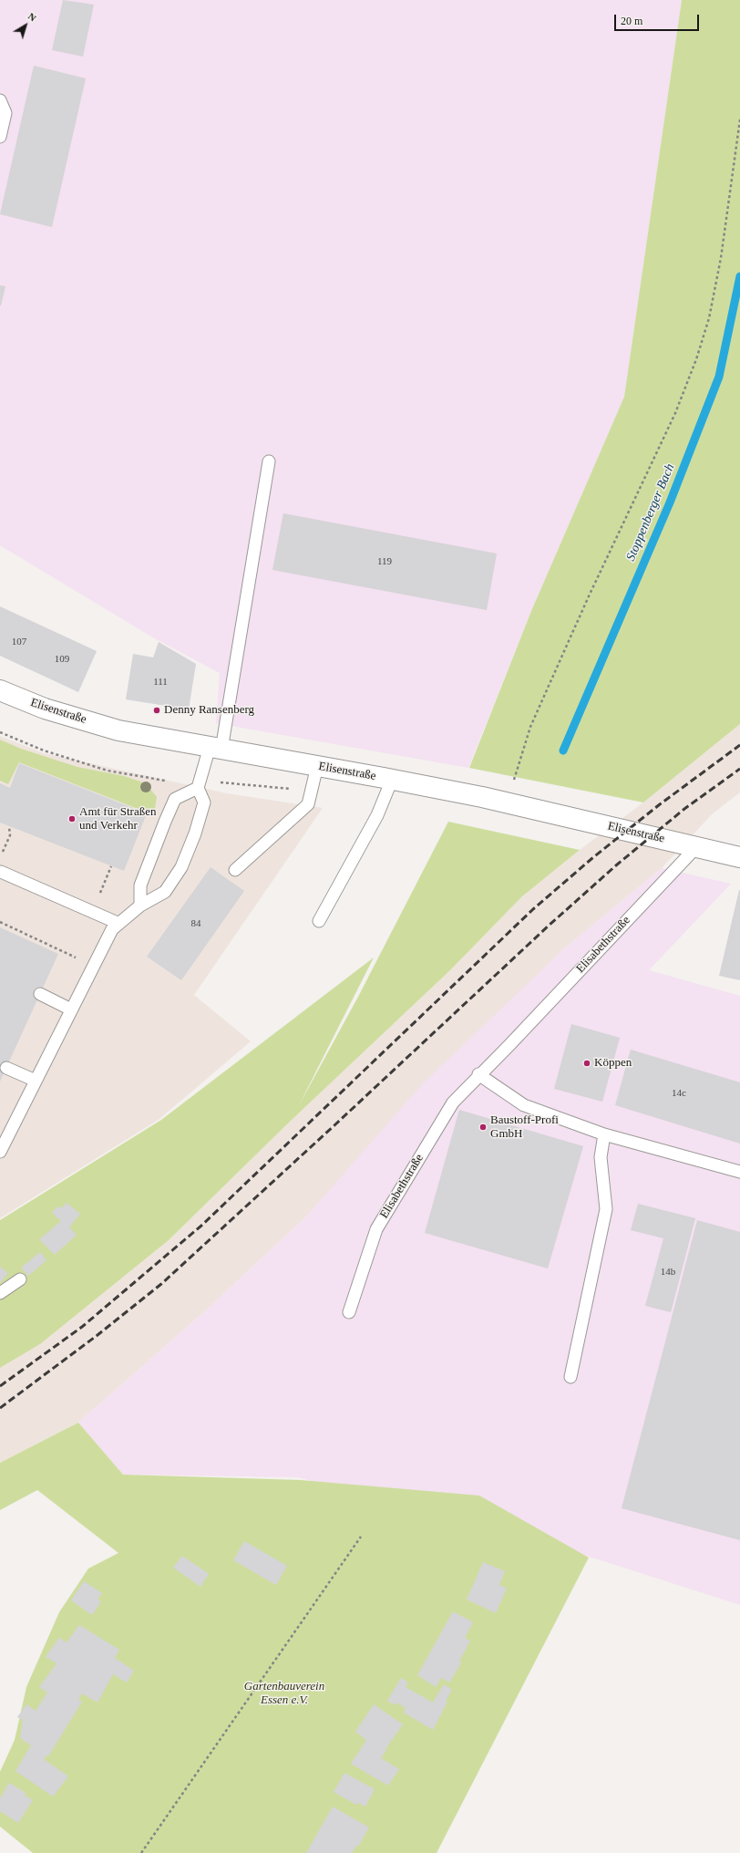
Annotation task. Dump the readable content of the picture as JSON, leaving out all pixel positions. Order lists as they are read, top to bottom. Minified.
{"streets":{"street":["Elisenstraße"],"lane":["Elisabethstraße"]},"crossings":[["Elisenstraße","Elisabethstraße"]],"water":["Stoppenberger Bach"],"parks":["Gartenbauverein Essen e.V."],"places":["Denny Ransenberg","Amt für Straßen und Verkehr","Köppen","Baustoff-Profi GmbH"],"house_numbers":["119","107","109","111","84","14c","14b"],"scale_bar":"20 m","north":"top right"}
